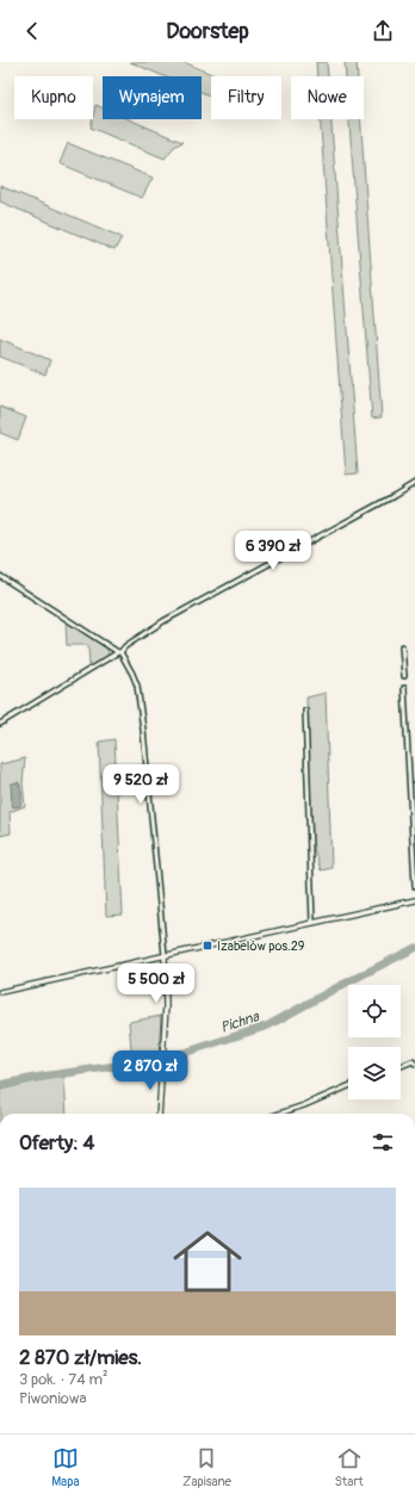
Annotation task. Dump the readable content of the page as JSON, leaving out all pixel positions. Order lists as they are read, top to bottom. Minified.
{"water":["Pichna"],"places":{"transit":["Izabelów pos.29"]},"page":{"header":"Doorstep","chip":["Kupno","Wynajem","Filtry","Nowe"],"price":["6 390 zł","9 520 zł","5 500 zł","2 870 zł"],"heading":"Oferty: 4","list":[{"name":"2 870 zł/mies.","note":"3 pok. · 74 m² · Piwoniowa"}],"tabs":["Mapa","Zapisane","Start"]}}
